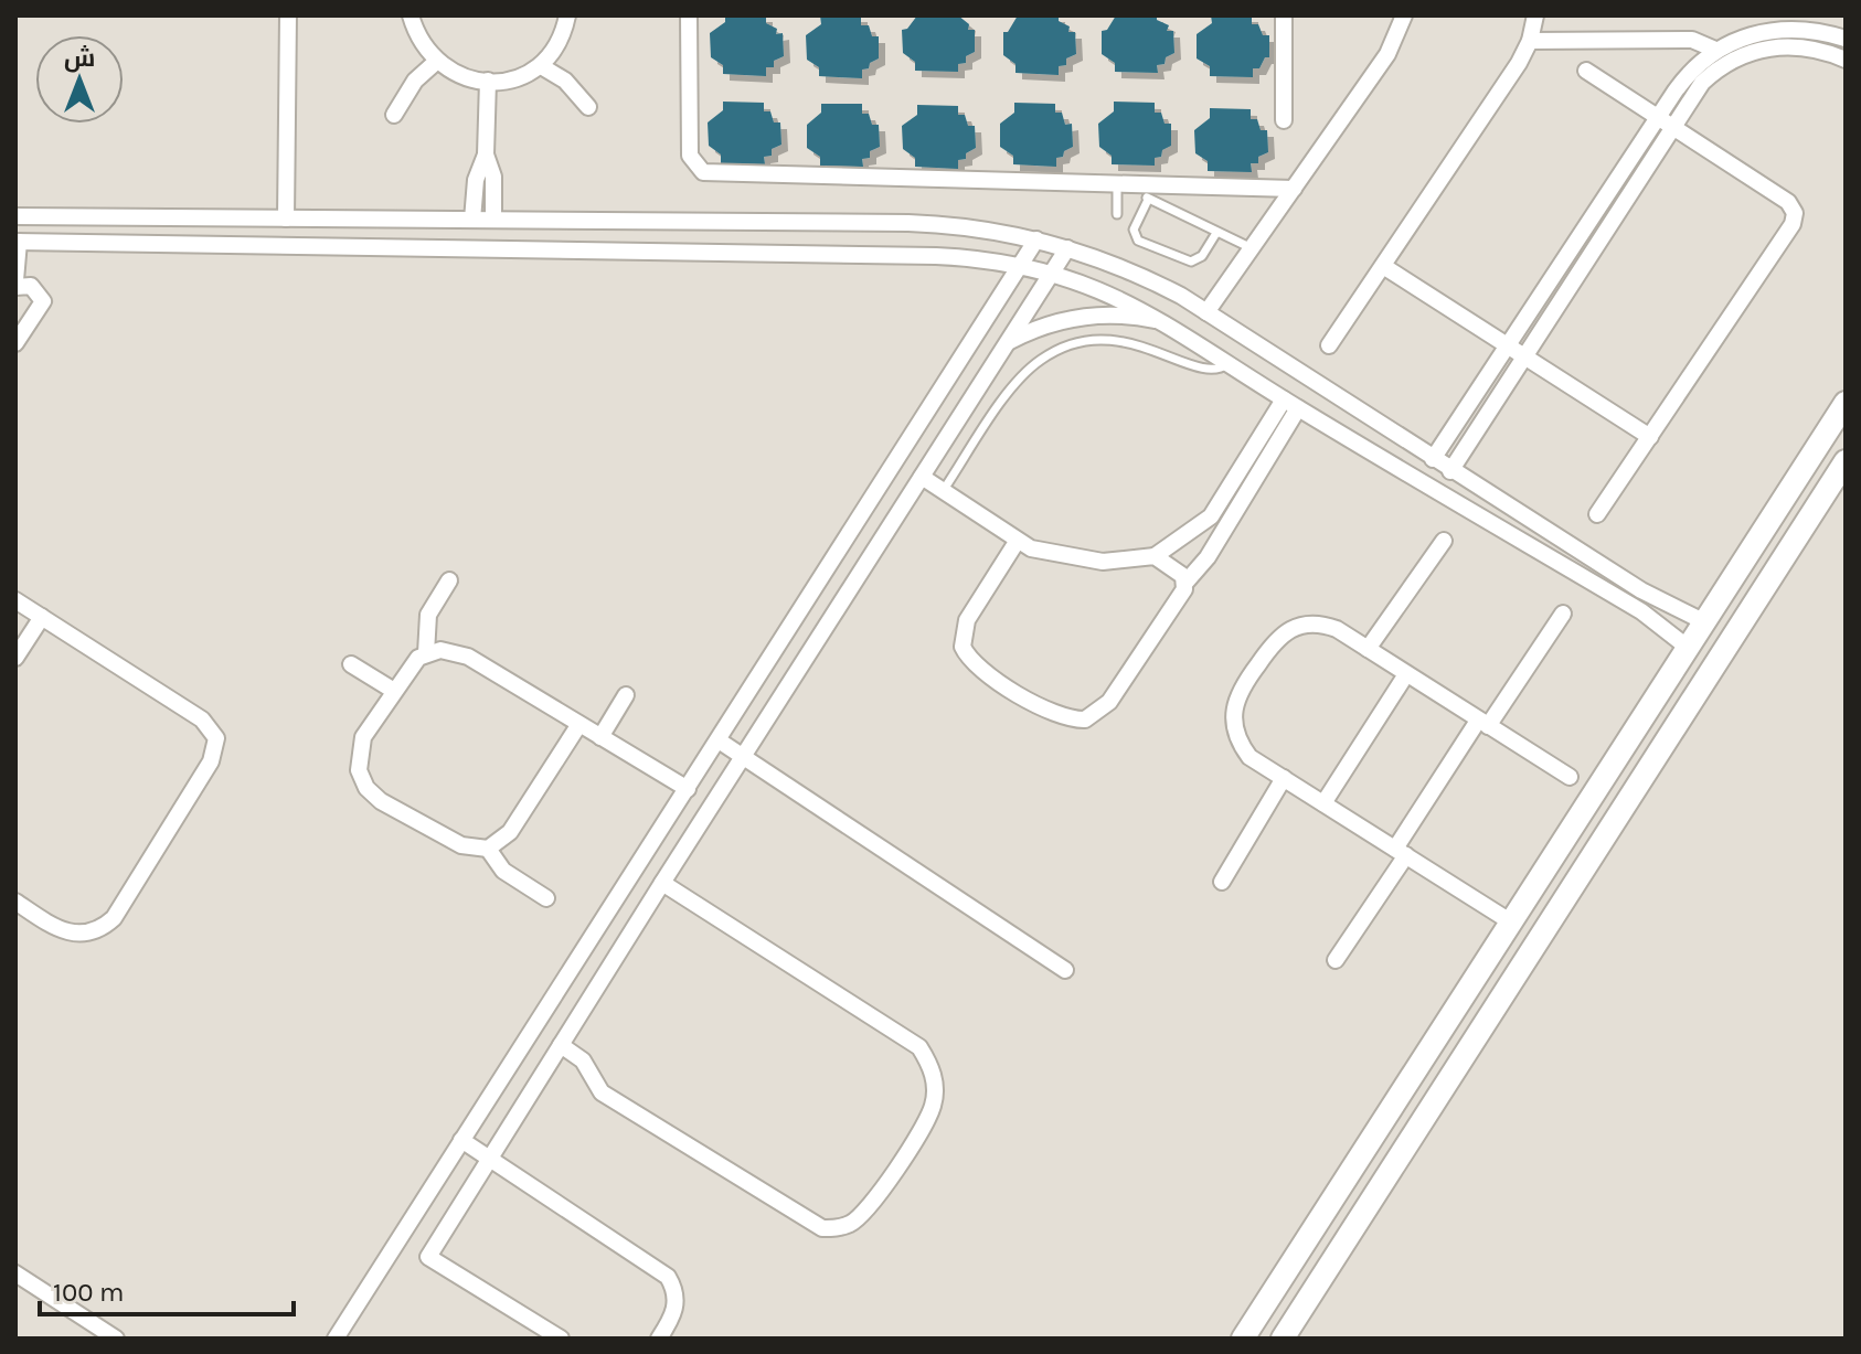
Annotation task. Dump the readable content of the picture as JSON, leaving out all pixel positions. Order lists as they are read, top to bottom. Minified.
{"scale_bar":"100 m","north":"top"}
